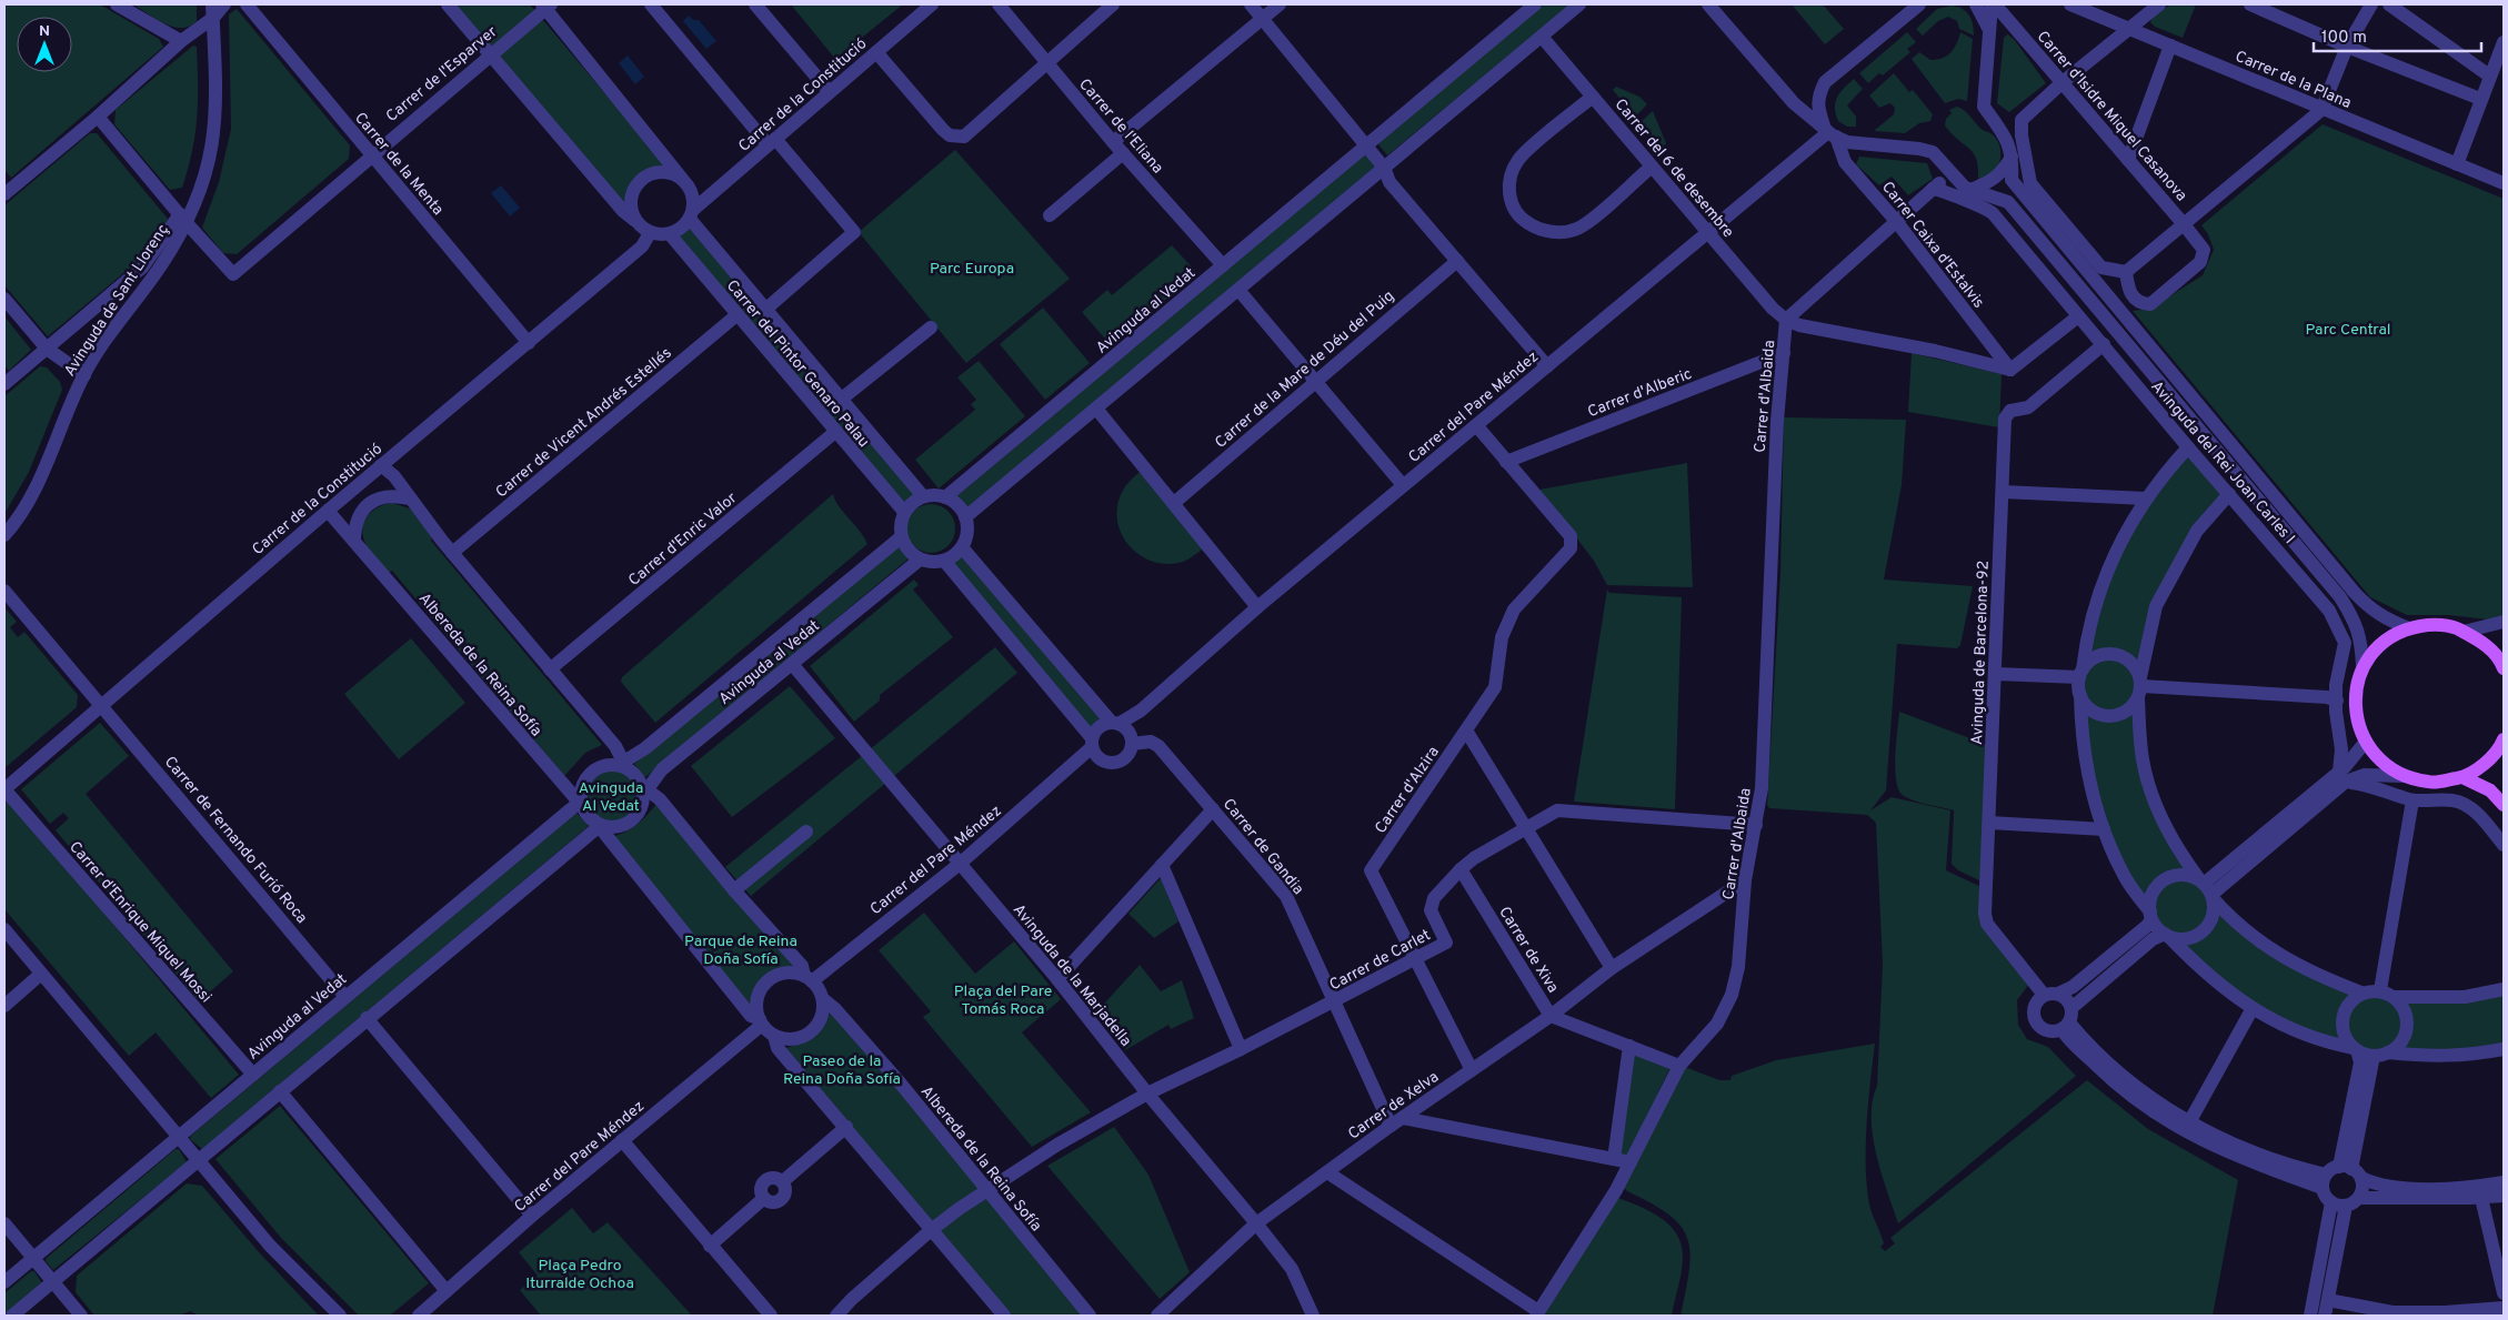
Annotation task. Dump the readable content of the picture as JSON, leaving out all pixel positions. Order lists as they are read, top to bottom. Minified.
{"streets":{"street":["Carrer de l'Esparver","Carrer de la Plana","Carrer de la Constitució","Carrer d'Isidre Miquel Casanova","Carrer de l'Eliana","Carrer de la Menta","Carrer del 6 de desembre","Carrer Caixa d'Estalvis","Avinguda de Sant Llorenç","Avinguda al Vedat","Carrer del Pintor Genaro Palau","Carrer de la Mare de Déu del Puig","Carrer d'Alberic","Carrer d'Albaida","Carrer del Pare Méndez","Carrer de Vicent Andrés Estellés","Avinguda del Rei Joan Carles I","Carrer d'Enric Valor","Avinguda de Barcelona-92","Albereda de la Reina Sofía","Carrer d'Alzira","Carrer de Fernando Furió Roca","Carrer de Gandia","Carrer d'Enrique Miquel Mossi","Carrer de Xiva","Carrer de Carlet","Avinguda de la Marjadella","Carrer de Xelva"]},"crossings":[["Carrer de l'Esparver","Carrer de la Menta"],["Carrer de l'Esparver","Avinguda de Sant Llorenç"],["Carrer de la Constitució","Carrer de la Menta"],["Carrer de la Constitució","Carrer del Pintor Genaro Palau"],["Carrer de la Constitució","Albereda de la Reina Sofía"],["Carrer de la Constitució","Carrer de Fernando Furió Roca"],["Carrer de la Constitució","Carrer d'Enrique Miquel Mossi"],["Carrer d'Isidre Miquel Casanova","Avinguda del Rei Joan Carles I"],["Carrer de l'Eliana","Avinguda al Vedat"],["Carrer del 6 de desembre","Carrer d'Albaida"],["Carrer del 6 de desembre","Carrer del Pare Méndez"],["Carrer Caixa d'Estalvis","Carrer del Pare Méndez"],["Avinguda al Vedat","Carrer del Pintor Genaro Palau"],["Avinguda al Vedat","Albereda de la Reina Sofía"],["Avinguda al Vedat","Carrer de Fernando Furió Roca"],["Avinguda al Vedat","Carrer d'Enrique Miquel Mossi"],["Avinguda al Vedat","Avinguda de la Marjadella"],["Carrer del Pintor Genaro Palau","Carrer de Vicent Andrés Estellés"],["Carrer del Pintor Genaro Palau","Carrer d'Enric Valor"],["Carrer d'Alberic","Carrer d'Albaida"],["Carrer d'Alberic","Carrer d'Alzira"],["Carrer d'Albaida","Carrer de Xiva"],["Carrer d'Albaida","Carrer de Carlet"],["Carrer d'Albaida","Carrer de Xelva"],["Carrer del Pare Méndez","Albereda de la Reina Sofía"],["Carrer del Pare Méndez","Carrer de Gandia"],["Carrer del Pare Méndez","Avinguda de la Marjadella"],["Avinguda del Rei Joan Carles I","Avinguda de Barcelona-92"],["Albereda de la Reina Sofía","Carrer de Carlet"],["Carrer d'Alzira","Carrer de Carlet"],["Carrer d'Alzira","Carrer de Xelva"],["Carrer de Gandia","Carrer de Carlet"],["Carrer de Gandia","Carrer de Xelva"],["Carrer de Xiva","Carrer de Carlet"],["Carrer de Xiva","Carrer de Xelva"],["Carrer de Carlet","Avinguda de la Marjadella"],["Avinguda de la Marjadella","Carrer de Xelva"]],"parks":["Parc Europa","Parc Central","Avinguda Al Vedat","Parque de Reina Doña Sofía","Plaça del Pare Tomás Roca","Paseo de la Reina Doña Sofía","Plaça Pedro Iturralde Ochoa"],"scale_bar":"100 m","north":"top"}
